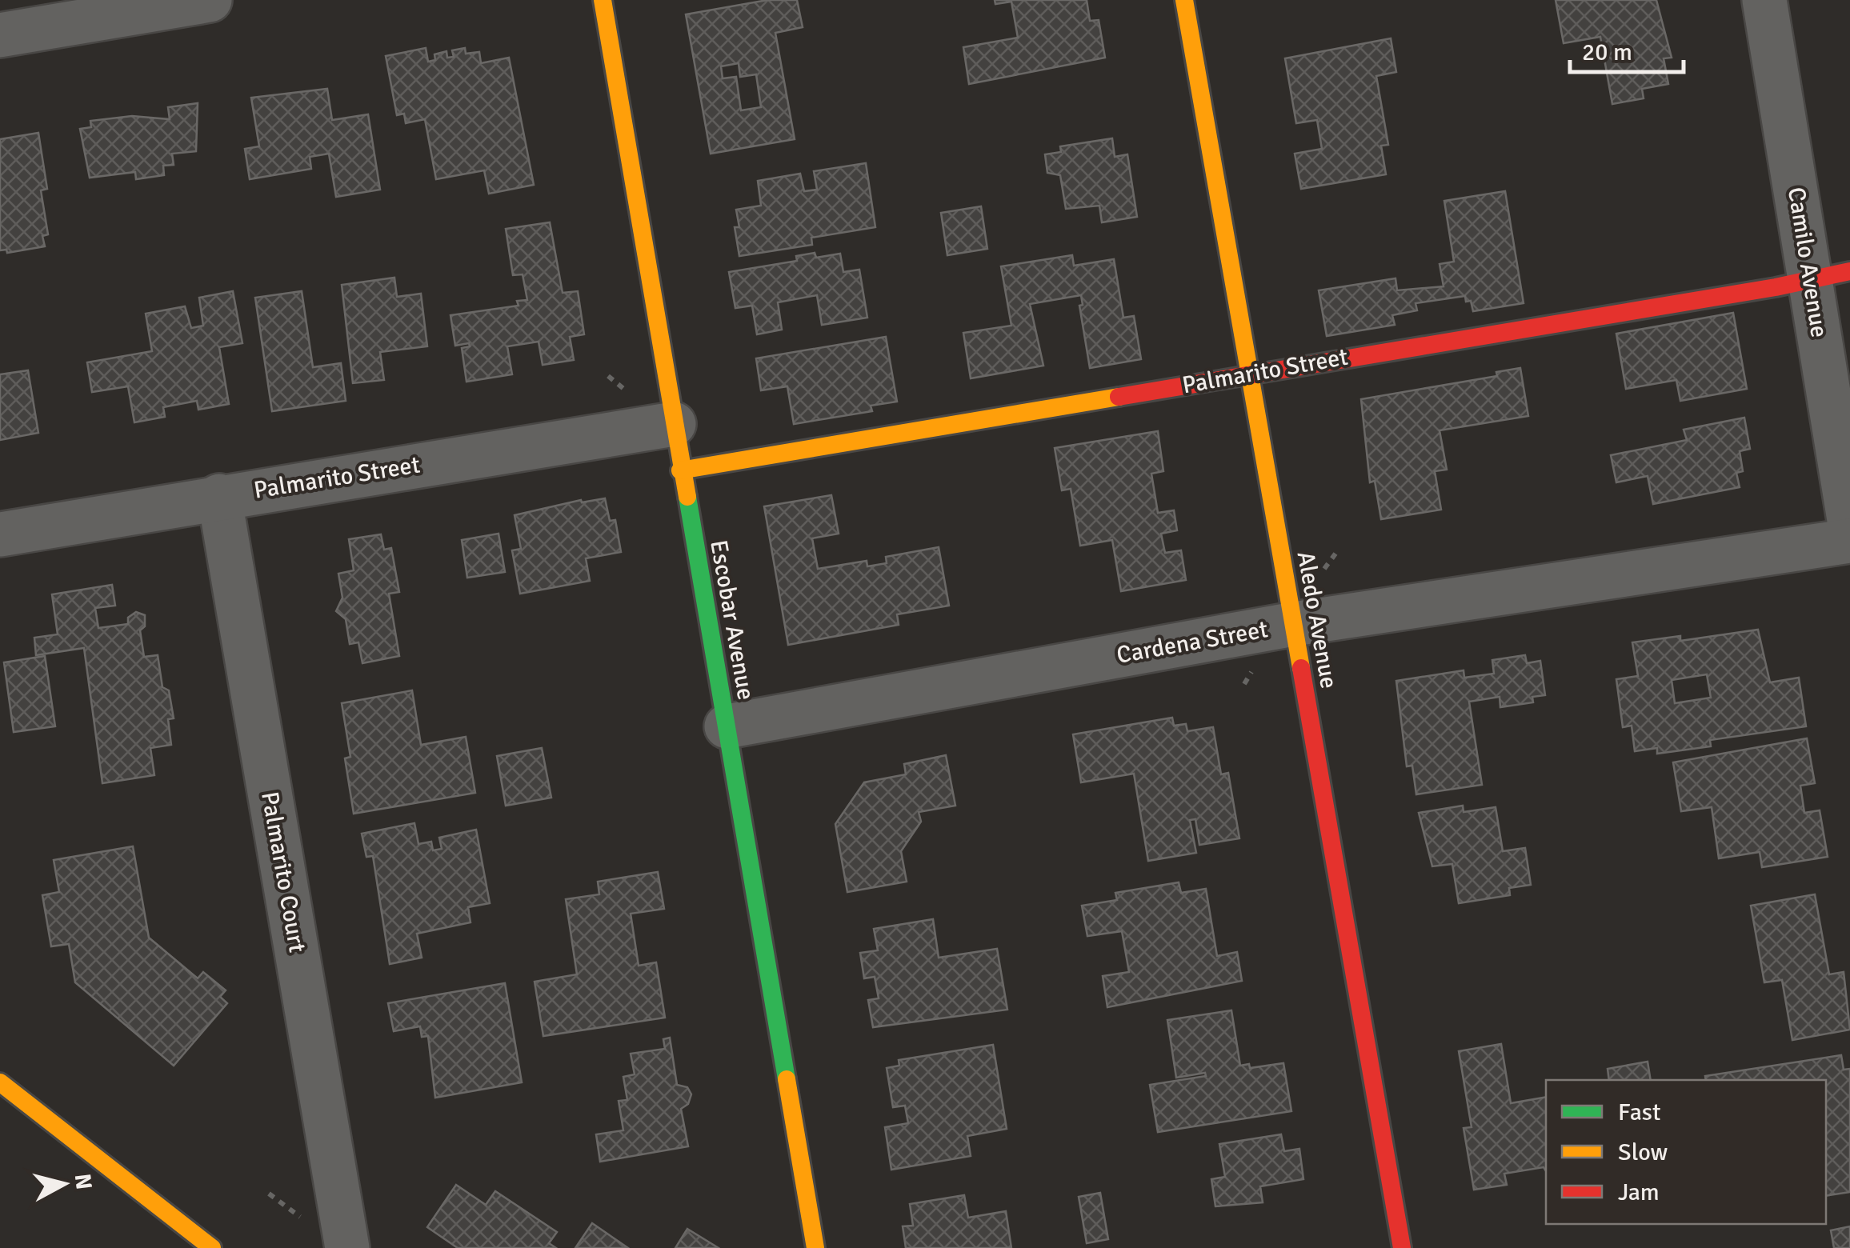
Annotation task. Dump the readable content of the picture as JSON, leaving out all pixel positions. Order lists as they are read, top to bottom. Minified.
{"streets":{"street":["Camilo Avenue","Palmarito Street","Escobar Avenue","Aledo Avenue","Cardena Street","Palmarito Court"]},"crossings":[["Camilo Avenue","Palmarito Street"],["Palmarito Street","Escobar Avenue"],["Palmarito Street","Aledo Avenue"],["Palmarito Street","Palmarito Court"],["Escobar Avenue","Cardena Street"],["Aledo Avenue","Cardena Street"]],"legend":["Fast","Slow","Jam"],"scale_bar":"20 m","north":"right"}
